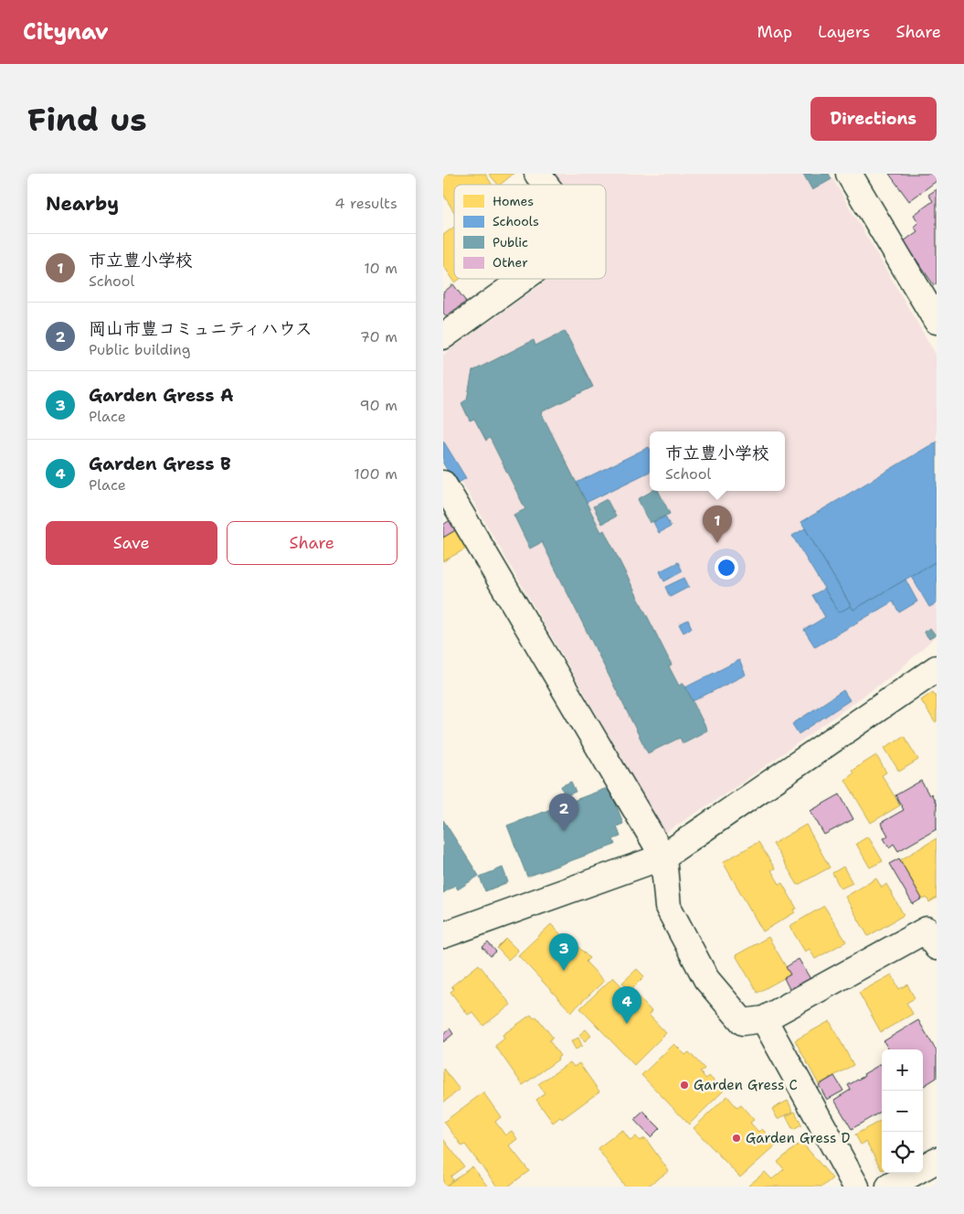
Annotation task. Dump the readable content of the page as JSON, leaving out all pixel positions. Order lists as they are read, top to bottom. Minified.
{"places":["Garden Gress C","Garden Gress D"],"legend":["Homes","Schools","Public","Other"],"page":{"header":"Citynav","nav":["Map","Layers","Share"],"buttons":["Directions",["Save","Share"]],"title":"Find us","heading":["Nearby","4 results"],"list":[{"mark":"1","name":"市立豊小学校","note":"School","value":"10 m"},{"mark":"2","name":"岡山市豊コミュニティハウス","note":"Public building","value":"70 m"},{"mark":"3","name":"Garden Gress A","note":"Place","value":"90 m"},{"mark":"4","name":"Garden Gress B","note":"Place","value":"100 m"}],"popup":["市立豊小学校","School"],"pins":["1","2","3","4"],"map_buttons":["+","−"]}}
